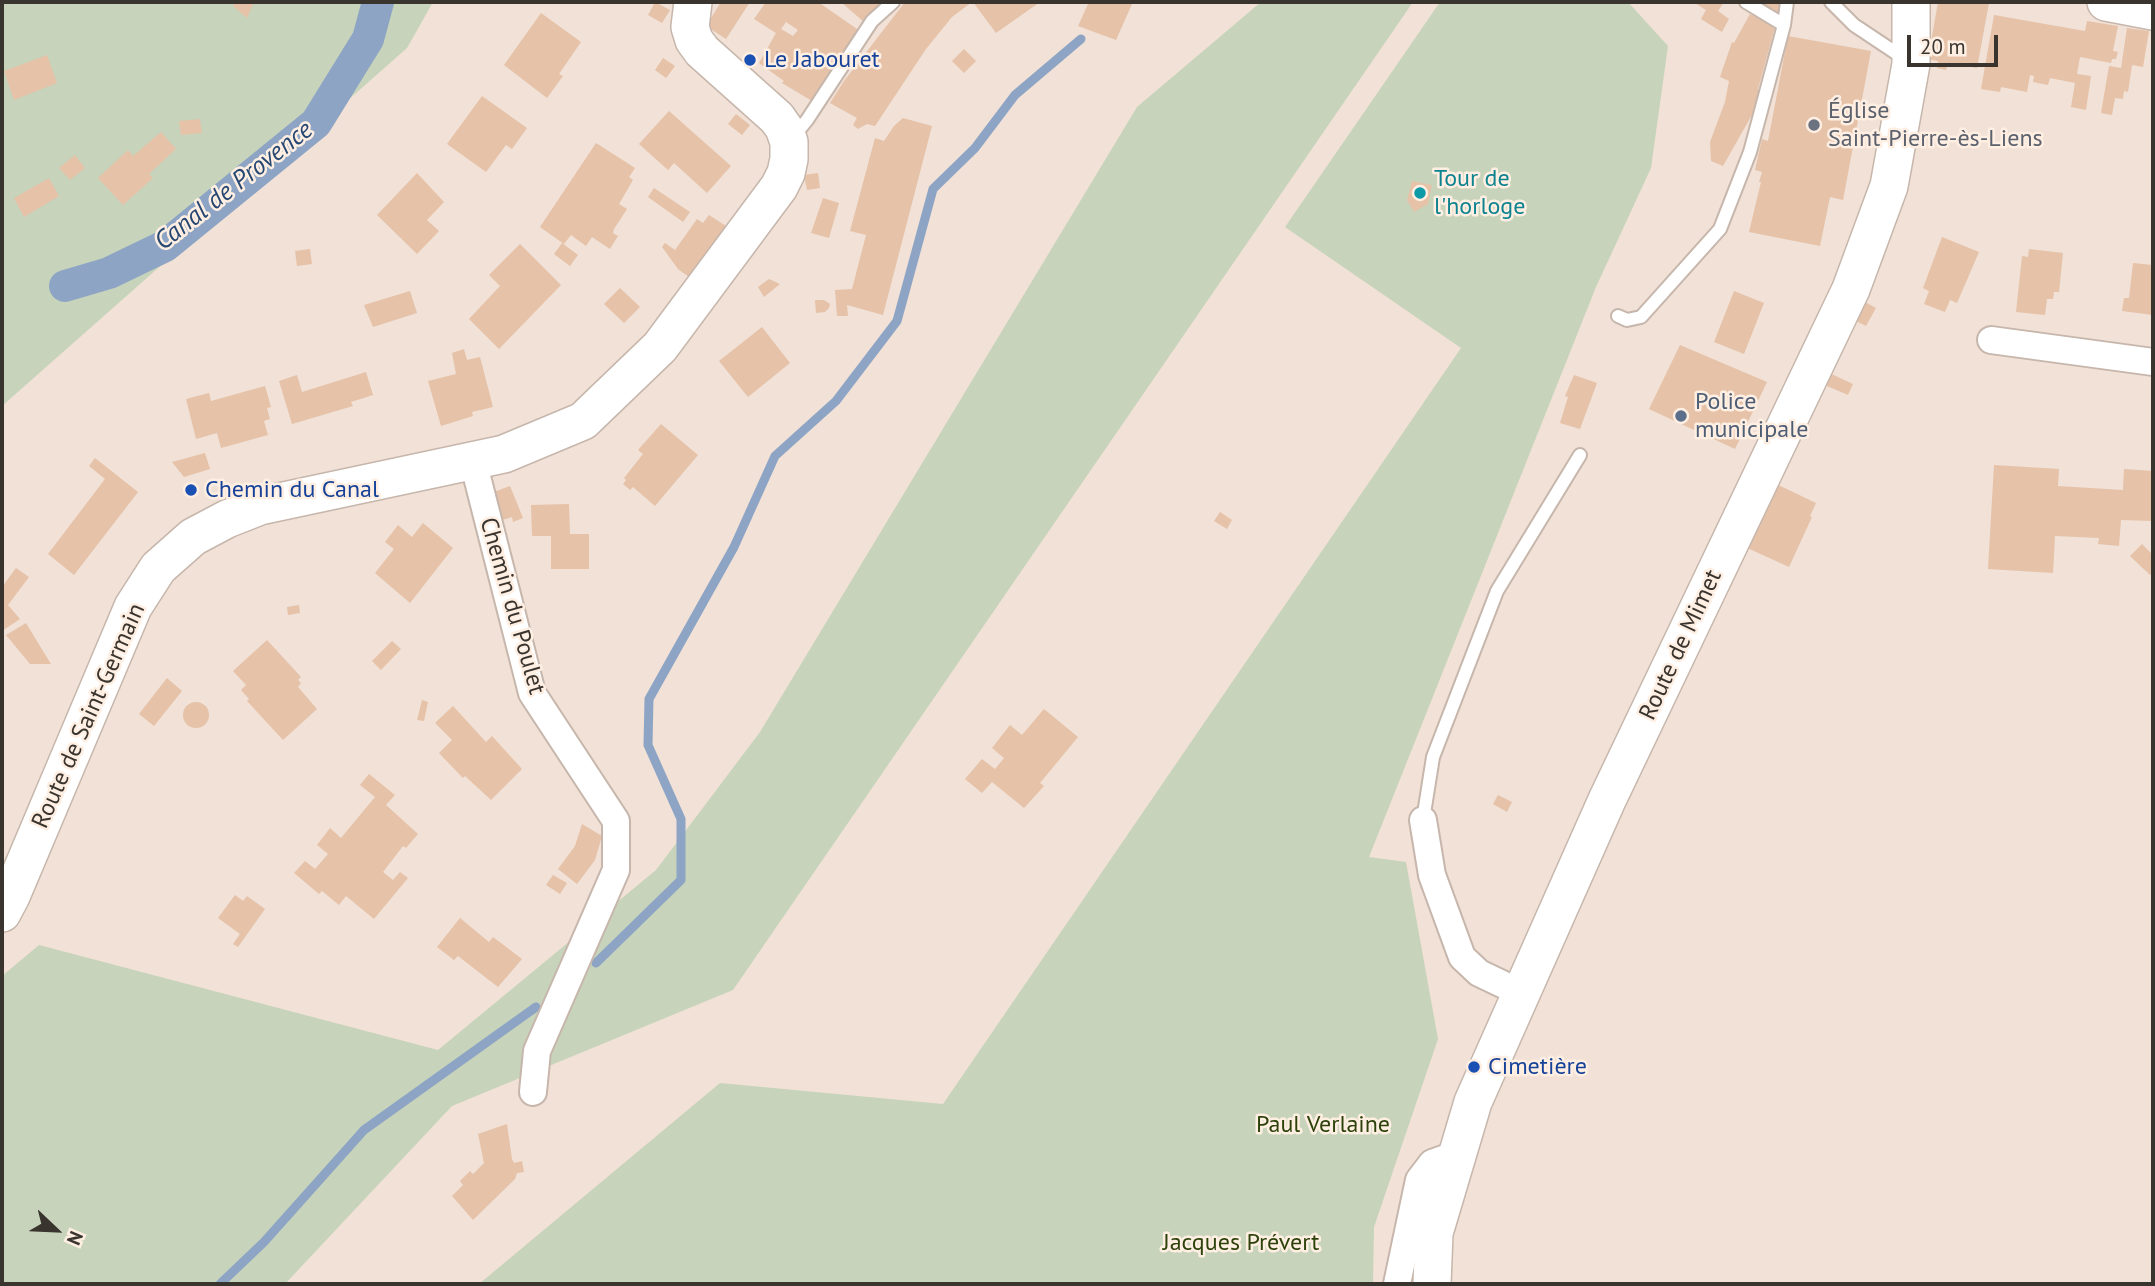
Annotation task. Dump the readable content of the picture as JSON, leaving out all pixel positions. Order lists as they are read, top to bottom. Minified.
{"streets":{"main road":["Route de Mimet","Route de Saint-Germain"],"street":["Chemin du Poulet"]},"crossings":[["Chemin du Poulet","Route de Saint-Germain"]],"water":["Canal de Provence"],"parks":["Paul Verlaine","Jacques Prévert"],"places":["Le Jabouret","Église Saint-Pierre-ès-Liens","Tour de l'horloge","Police municipale","Chemin du Canal","Cimetière"],"scale_bar":"20 m","north":"bottom right"}
